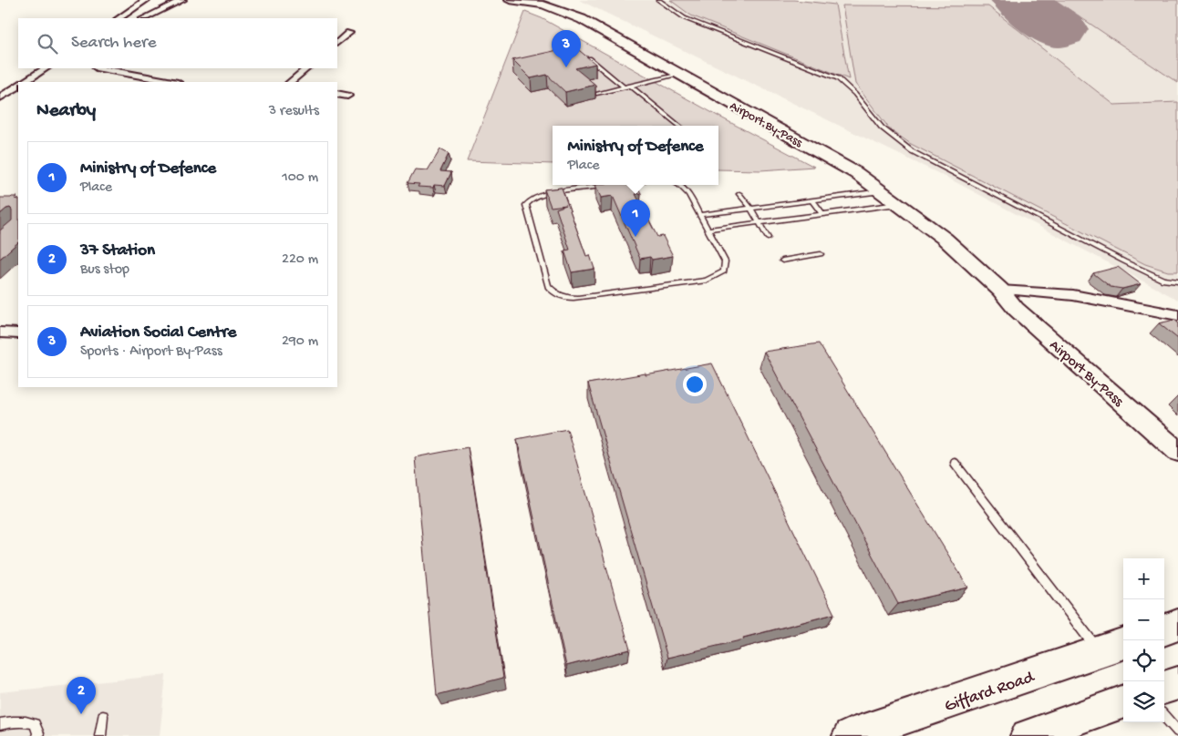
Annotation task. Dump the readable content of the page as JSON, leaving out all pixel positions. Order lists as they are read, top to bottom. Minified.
{"streets":{"main road":["Airport By-Pass","Giffard Road"]},"page":{"search":"Search here","pins":["3","1","2"],"heading":["Nearby","3 results"],"popup":["Ministry of Defence","Place"],"list":[{"mark":"1","name":"Ministry of Defence","note":"Place","value":"100 m"},{"mark":"2","name":"37 Station","note":"Bus stop","value":"220 m"},{"mark":"3","name":"Aviation Social Centre","note":"Sports · Airport By-Pass","value":"290 m"}],"map_buttons":["+","−"]}}
